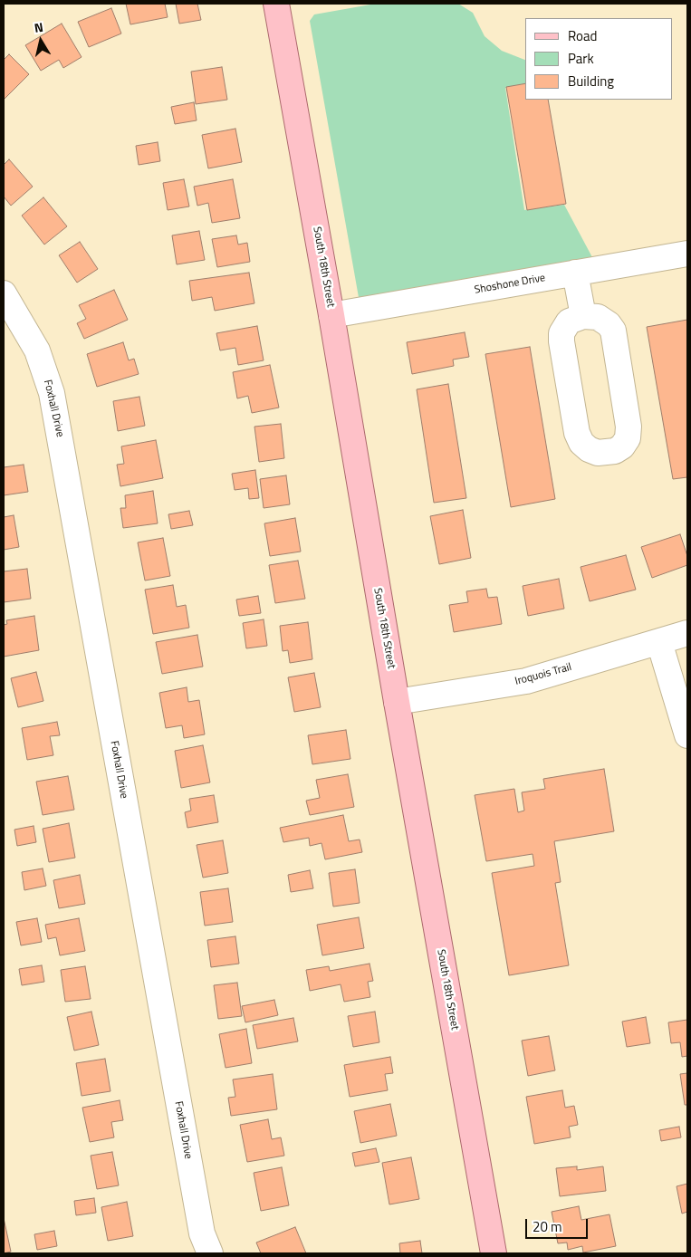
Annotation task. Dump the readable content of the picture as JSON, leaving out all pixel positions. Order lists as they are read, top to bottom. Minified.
{"streets":{"main road":["South 18th Street"],"street":["Shoshone Drive","Foxhall Drive","Iroquois Trail"]},"crossings":[["South 18th Street","Shoshone Drive"],["South 18th Street","Iroquois Trail"]],"legend":["Road","Park","Building"],"scale_bar":"20 m","north":"top"}
